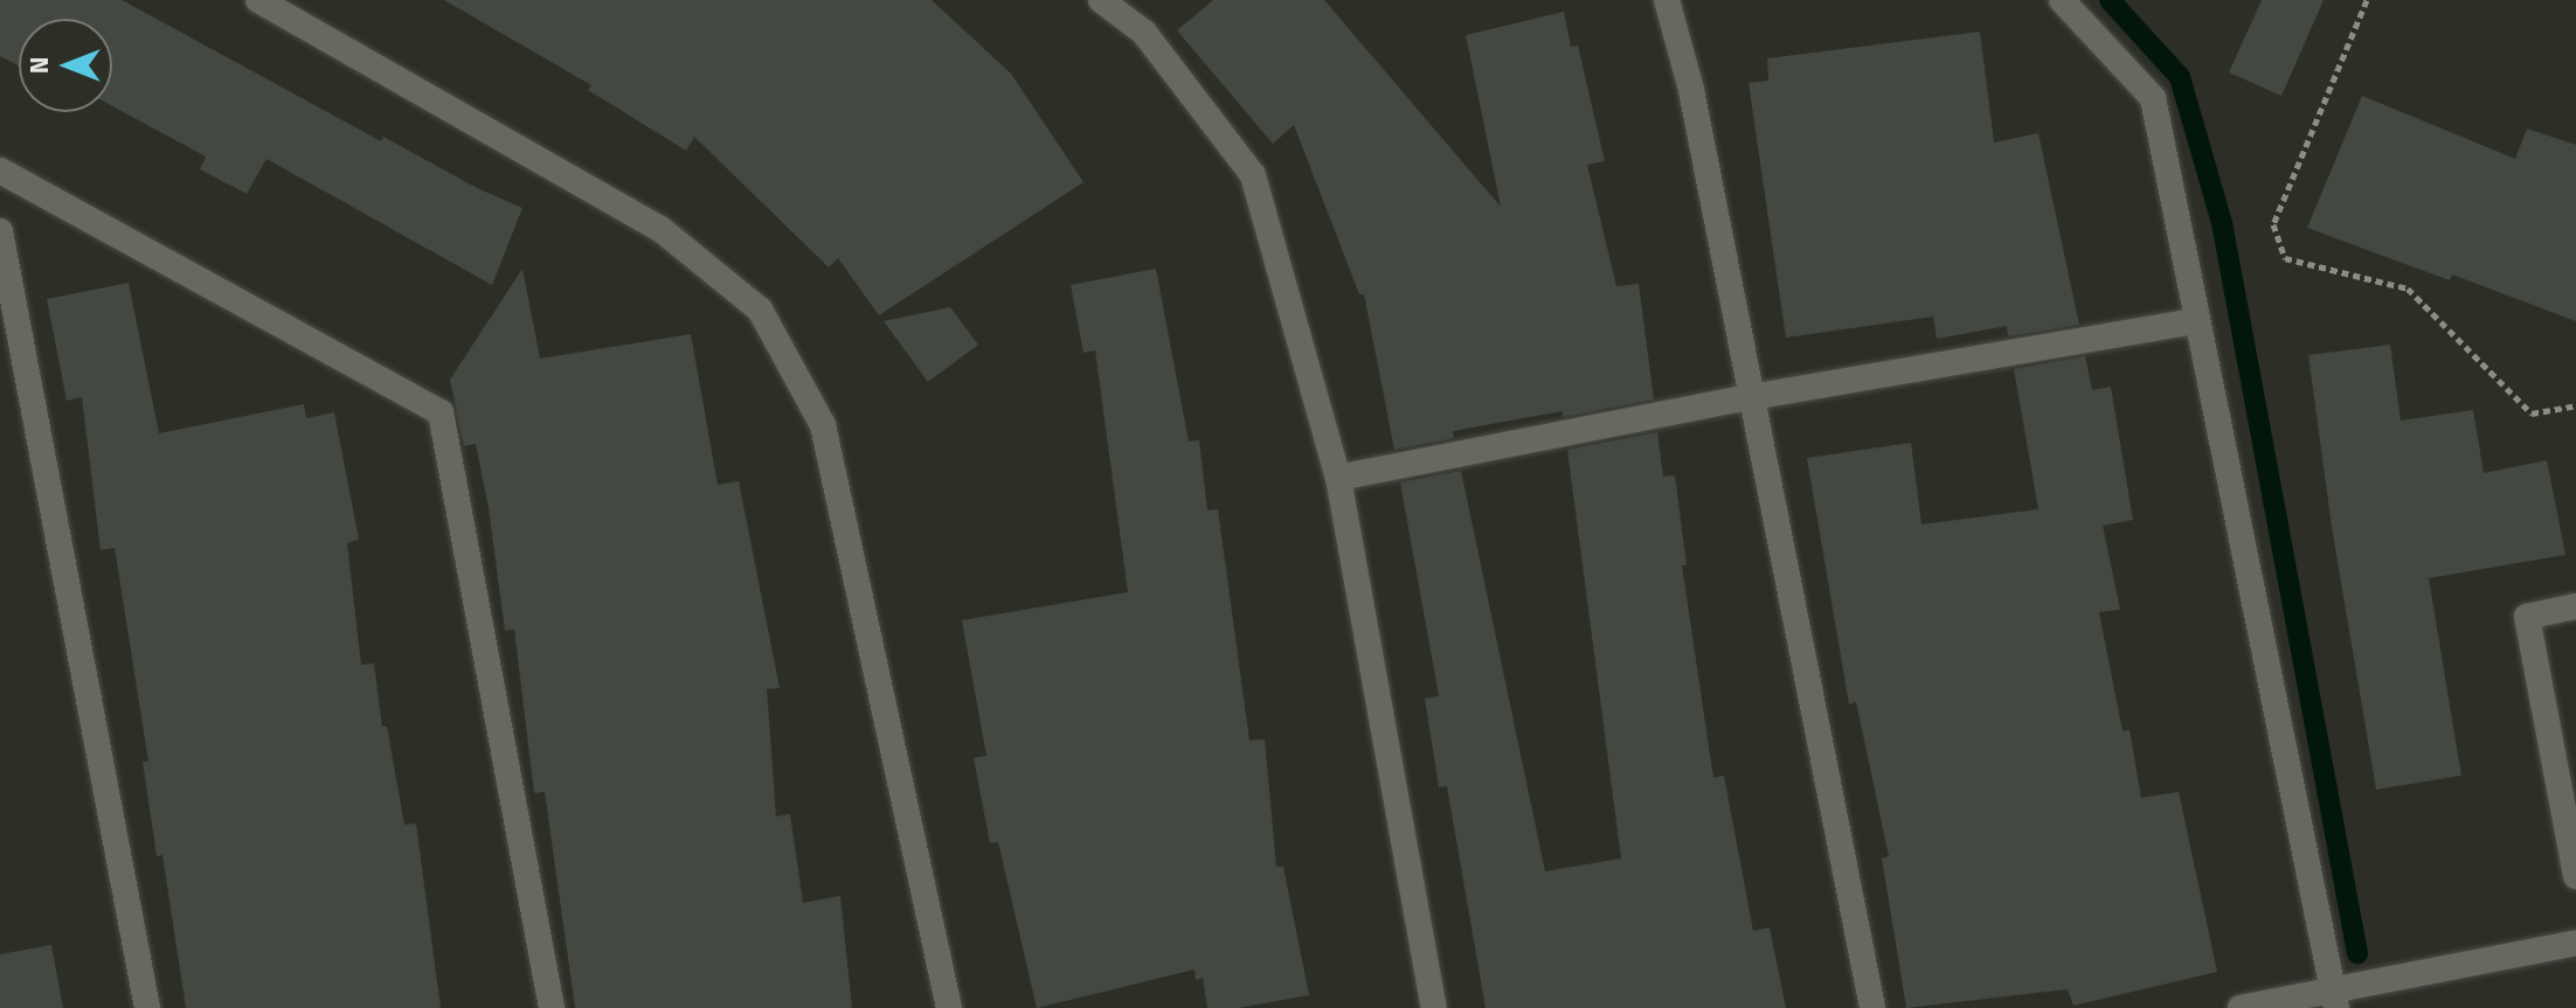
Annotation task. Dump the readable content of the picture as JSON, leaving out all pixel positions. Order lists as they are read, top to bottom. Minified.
{"north":"left"}
